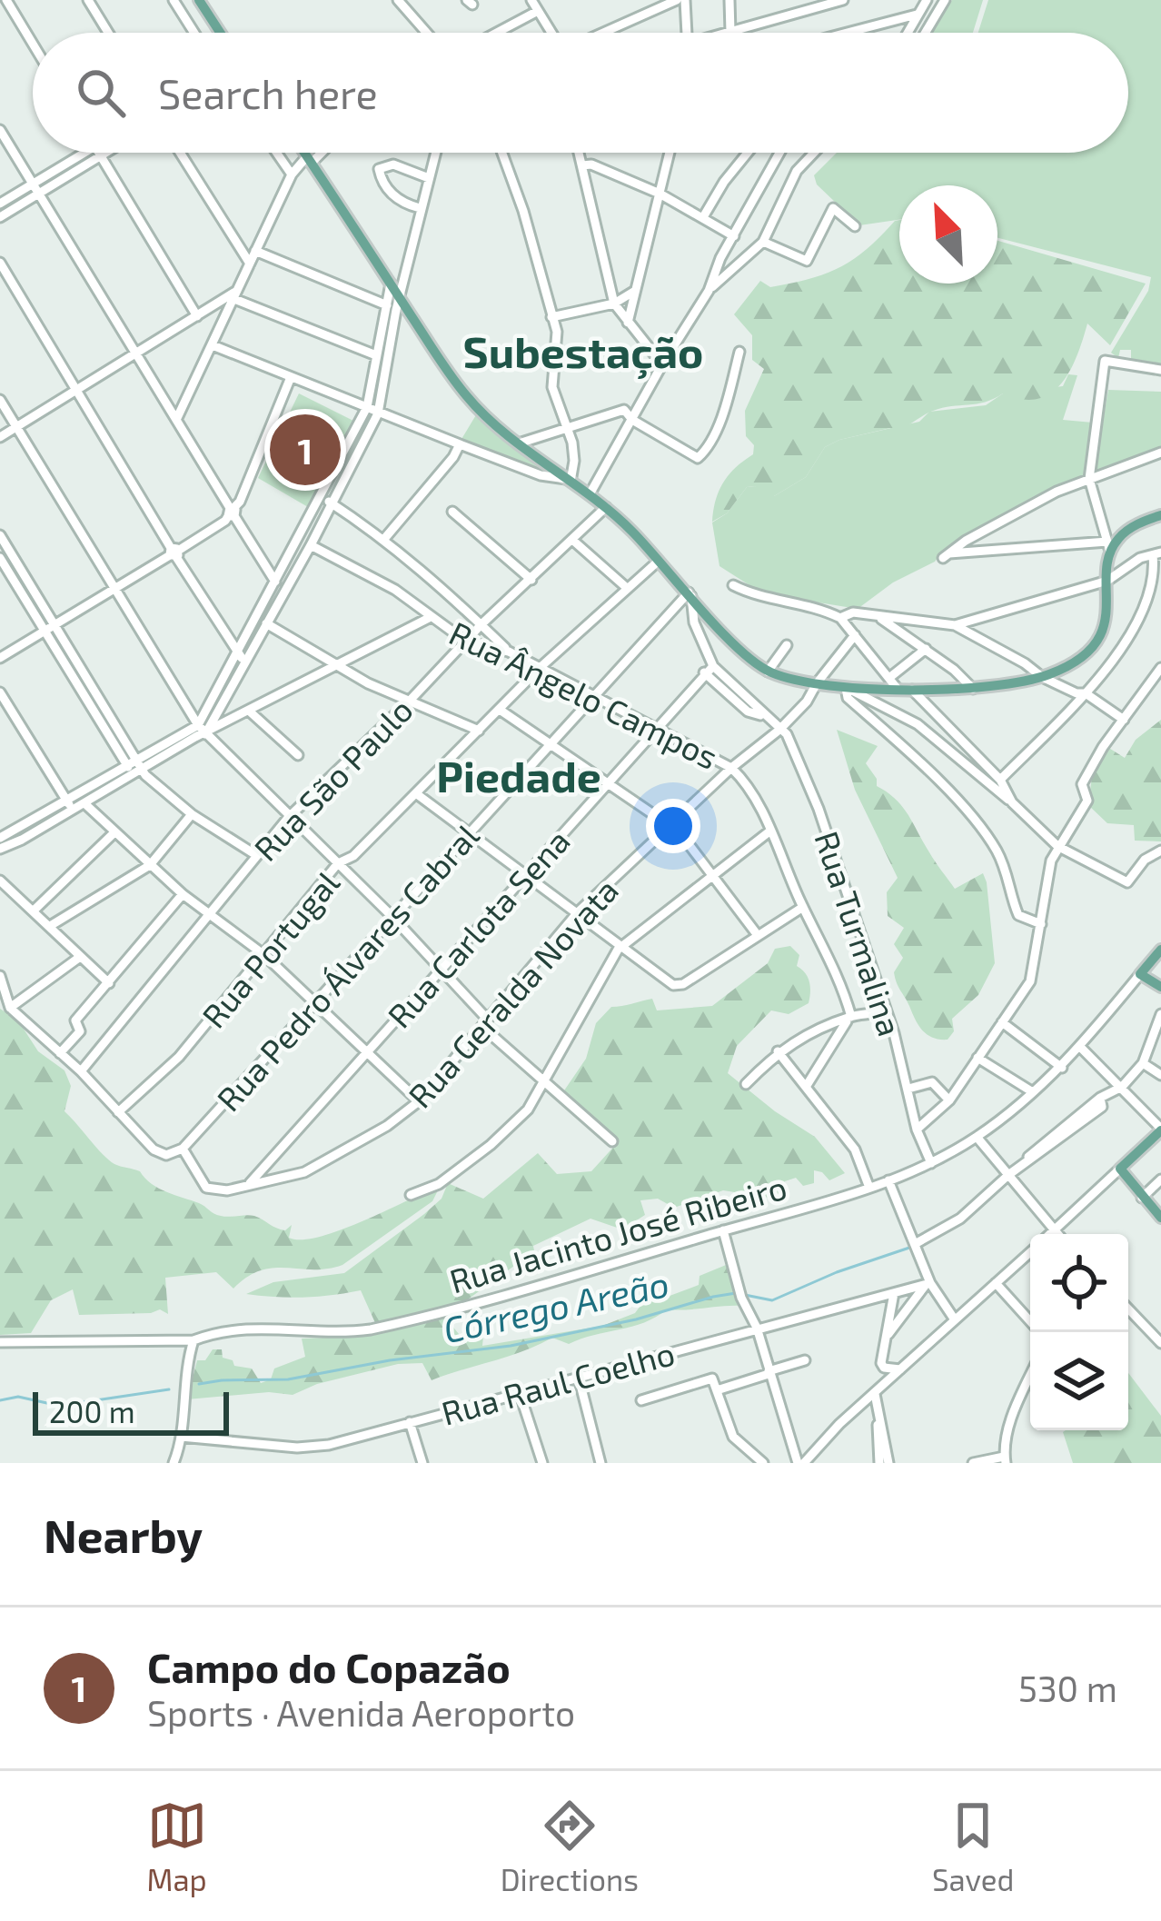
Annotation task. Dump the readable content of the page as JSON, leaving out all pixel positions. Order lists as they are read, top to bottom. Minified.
{"streets":{"main road":["Rua Jacinto José Ribeiro"],"street":["Rua Ângelo Campos","Rua São Paulo","Rua Carlota Sena","Rua Turmalina","Rua Portugal","Rua Pedro Álvares Cabral","Rua Geralda Novata","Rua Raul Coelho"]},"crossings":[["Rua Ângelo Campos","Rua São Paulo"],["Rua Ângelo Campos","Rua Carlota Sena"],["Rua Ângelo Campos","Rua Portugal"],["Rua Ângelo Campos","Rua Pedro Álvares Cabral"],["Rua Ângelo Campos","Rua Geralda Novata"],["Rua Carlota Sena","Rua Turmalina"],["Rua Carlota Sena","Rua Geralda Novata"],["Rua Turmalina","Rua Pedro Álvares Cabral"],["Rua Turmalina","Rua Geralda Novata"],["Rua Turmalina","Rua Jacinto José Ribeiro"],["Rua Pedro Álvares Cabral","Rua Geralda Novata"]],"districts":["Subestação","Piedade"],"water":["Córrego Areão"],"scale_bar":"200 m","north":"top left","page":{"search":"Search here","pins":"1","scale":"200 m","heading":"Nearby","list":[{"mark":"1","name":"Campo do Copazão","note":"Sports · Avenida Aeroporto","value":"530 m"}],"nav":["Map","Directions","Saved"]}}
